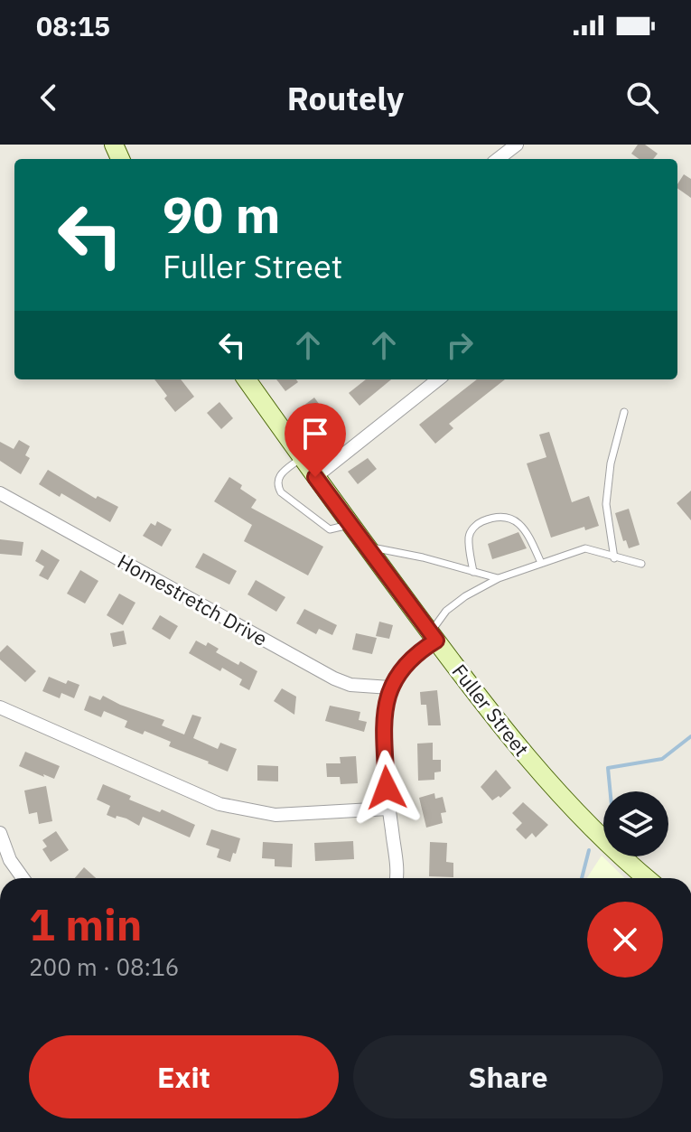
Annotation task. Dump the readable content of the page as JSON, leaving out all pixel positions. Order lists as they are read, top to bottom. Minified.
{"streets":{"street":["Homestretch Drive","Fuller Street"]},"page":{"status":"08:15","header":"Routely","turn":["90 m","Fuller Street"],"heading":["1 min","200 m · 08:16"],"buttons":["Exit","Share"]}}
